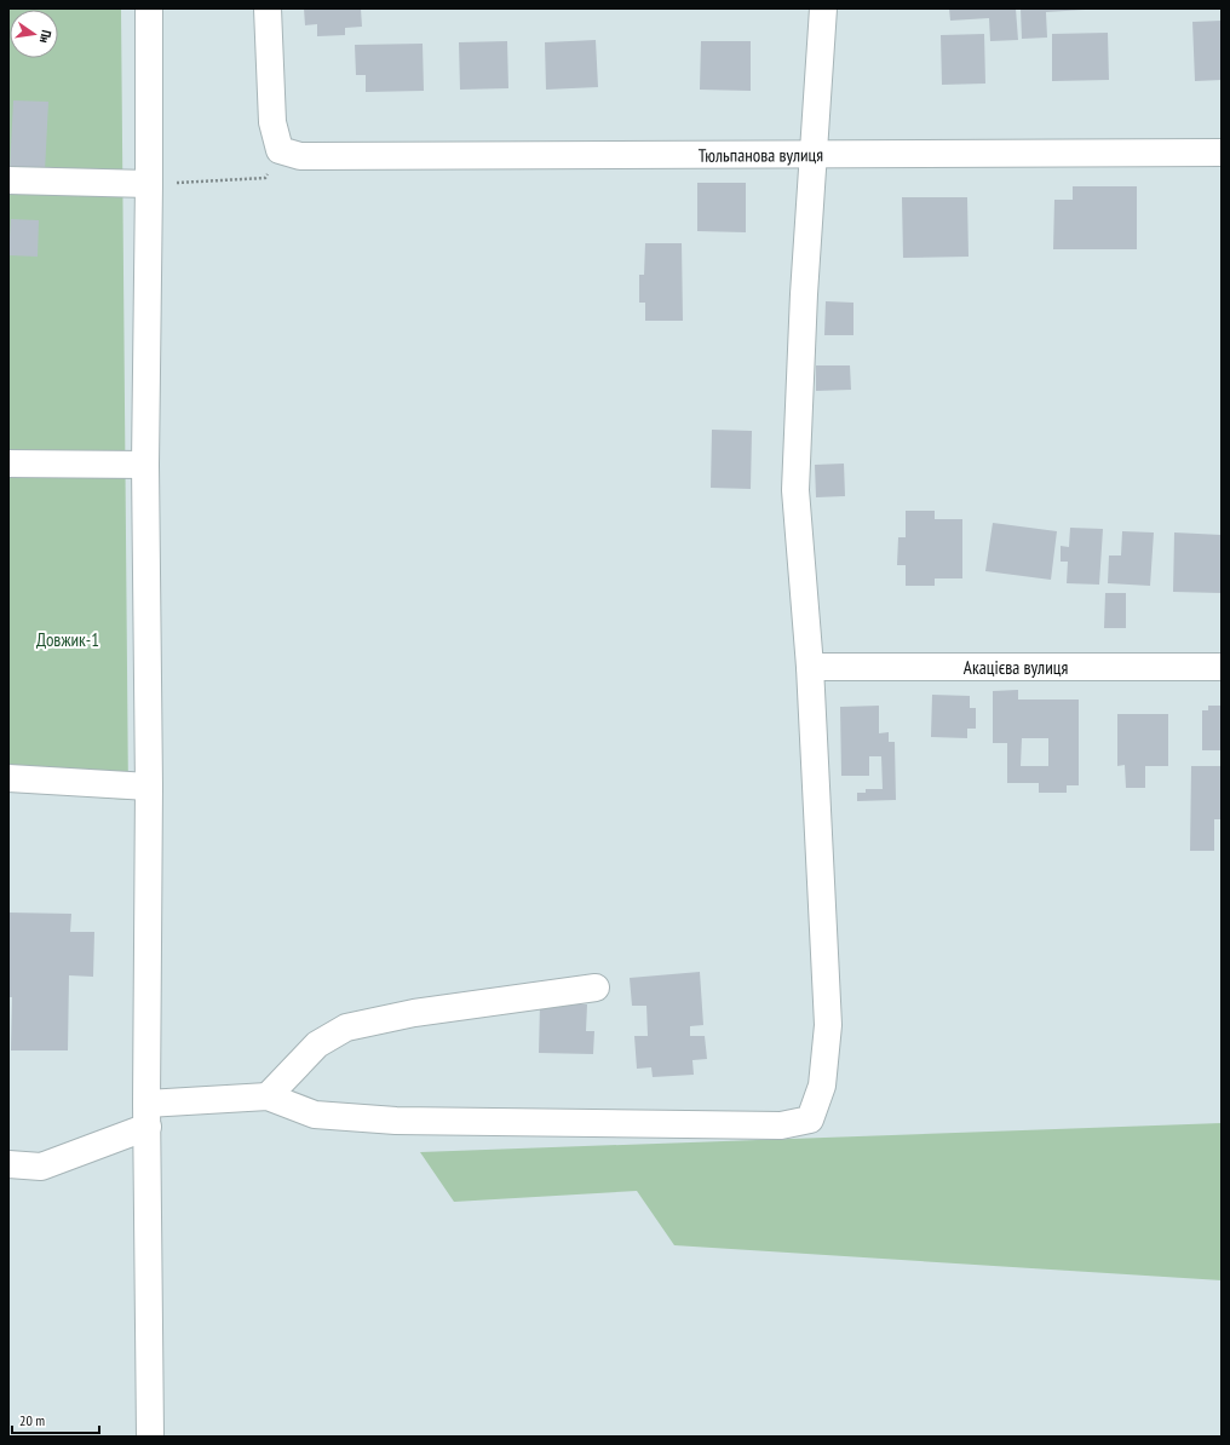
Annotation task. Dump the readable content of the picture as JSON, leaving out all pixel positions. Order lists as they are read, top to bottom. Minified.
{"streets":{"street":["Тюльпанова вулиця","Акацієва вулиця"]},"parks":["Довжик-1"],"scale_bar":"20 m","north":"right"}
